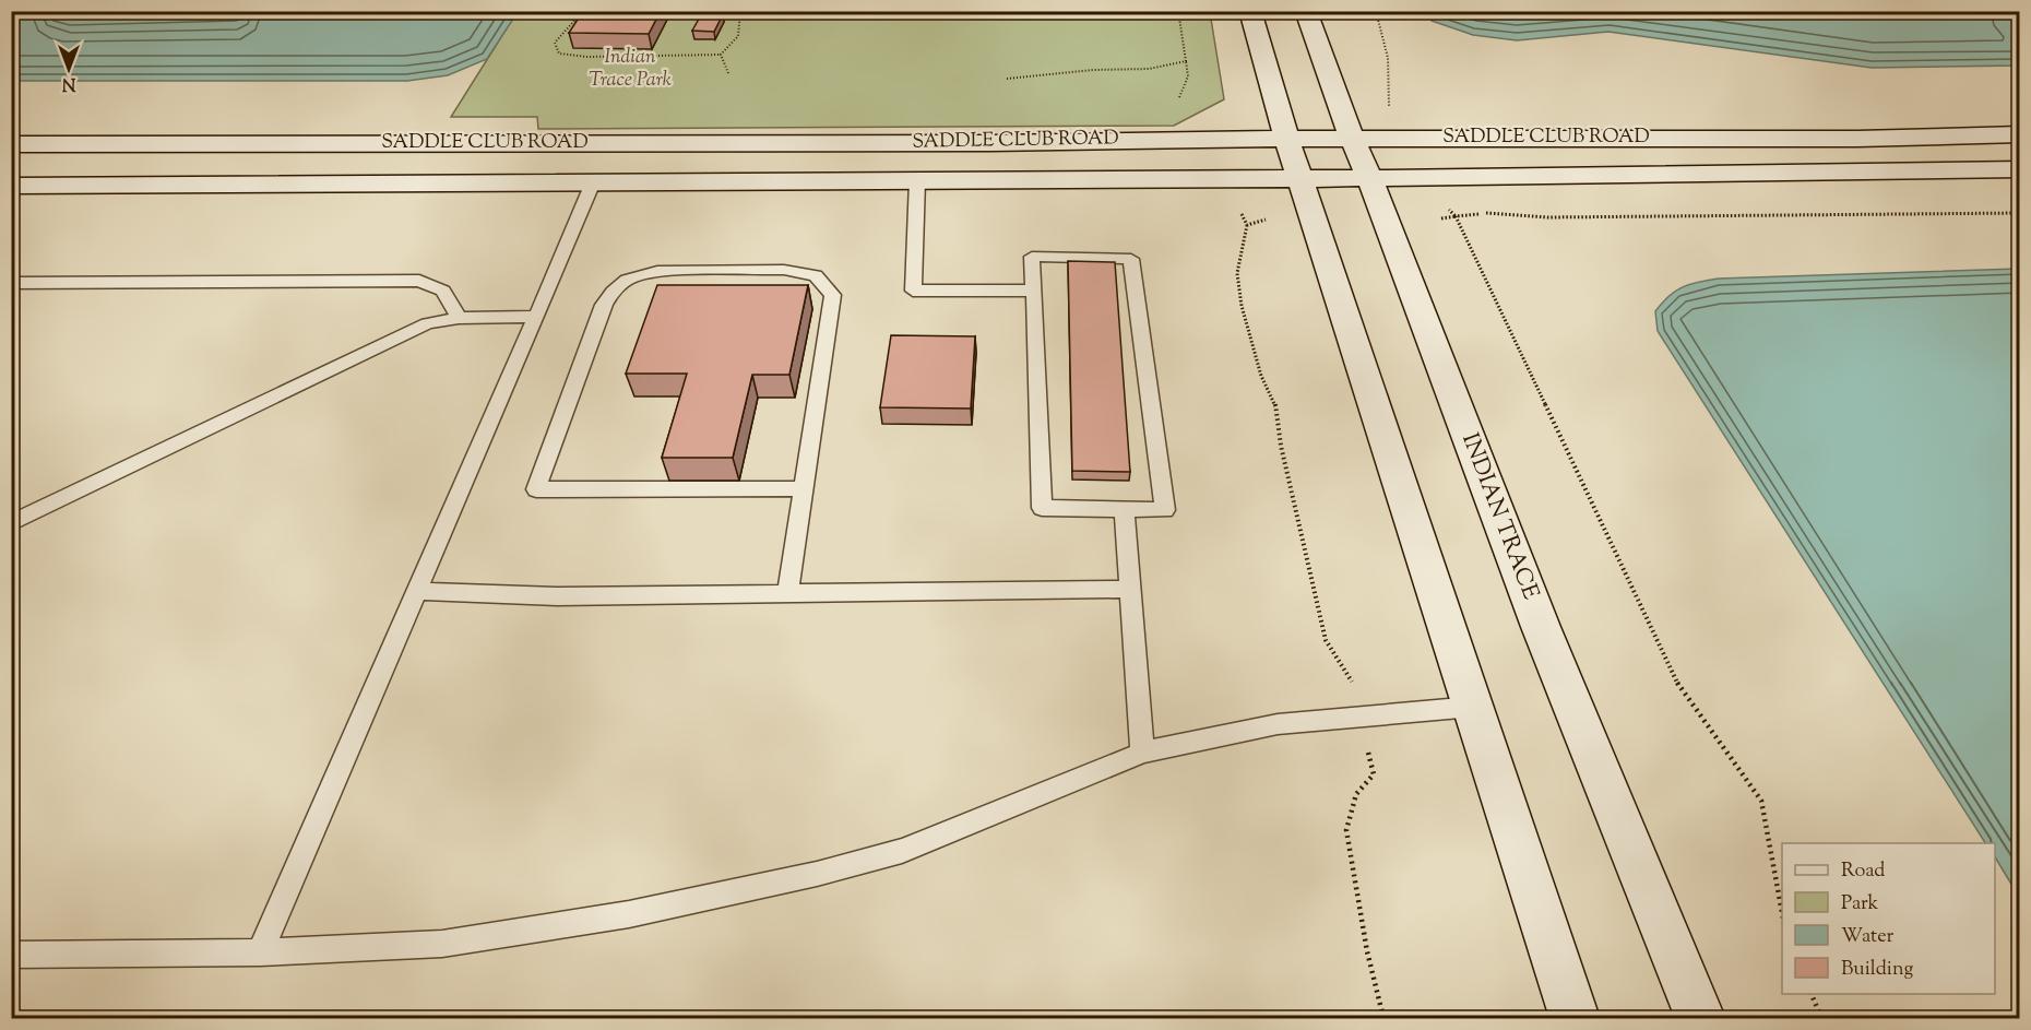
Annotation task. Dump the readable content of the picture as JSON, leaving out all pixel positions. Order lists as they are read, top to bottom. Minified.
{"streets":{"street":["SADDLE CLUB ROAD","INDIAN TRACE"]},"crossings":[["SADDLE CLUB ROAD","INDIAN TRACE"]],"parks":["Indian Trace Park"],"legend":["Road","Park","Water","Building"],"north":"bottom"}
